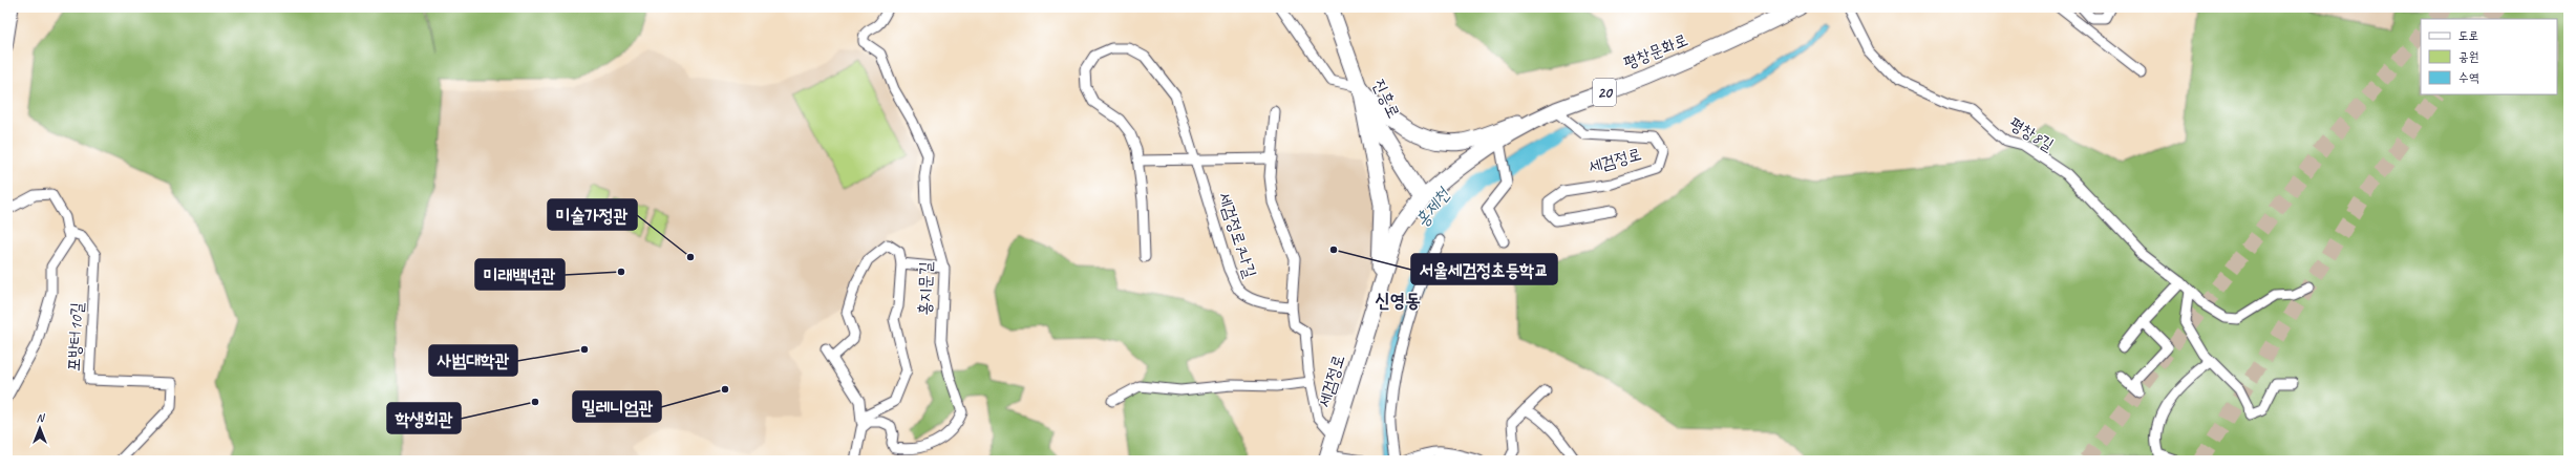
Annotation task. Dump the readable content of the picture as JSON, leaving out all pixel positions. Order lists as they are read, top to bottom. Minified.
{"streets":{"main road":["평창문화로","20","진흥로","세검정로"],"street":["평창8길","세검정로7나길","홍지문길","포방터10길"]},"crossings":[["평창문화로","진흥로"],["평창문화로","세검정로"],["진흥로","세검정로"]],"districts":["신영동"],"water":["홍제천"],"places":["서울세검정초등학교","미술가정관","미래백년관","사범대학관","밀레니엄관","학생회관"],"legend":["도로","공원","수역"],"north":"top"}
